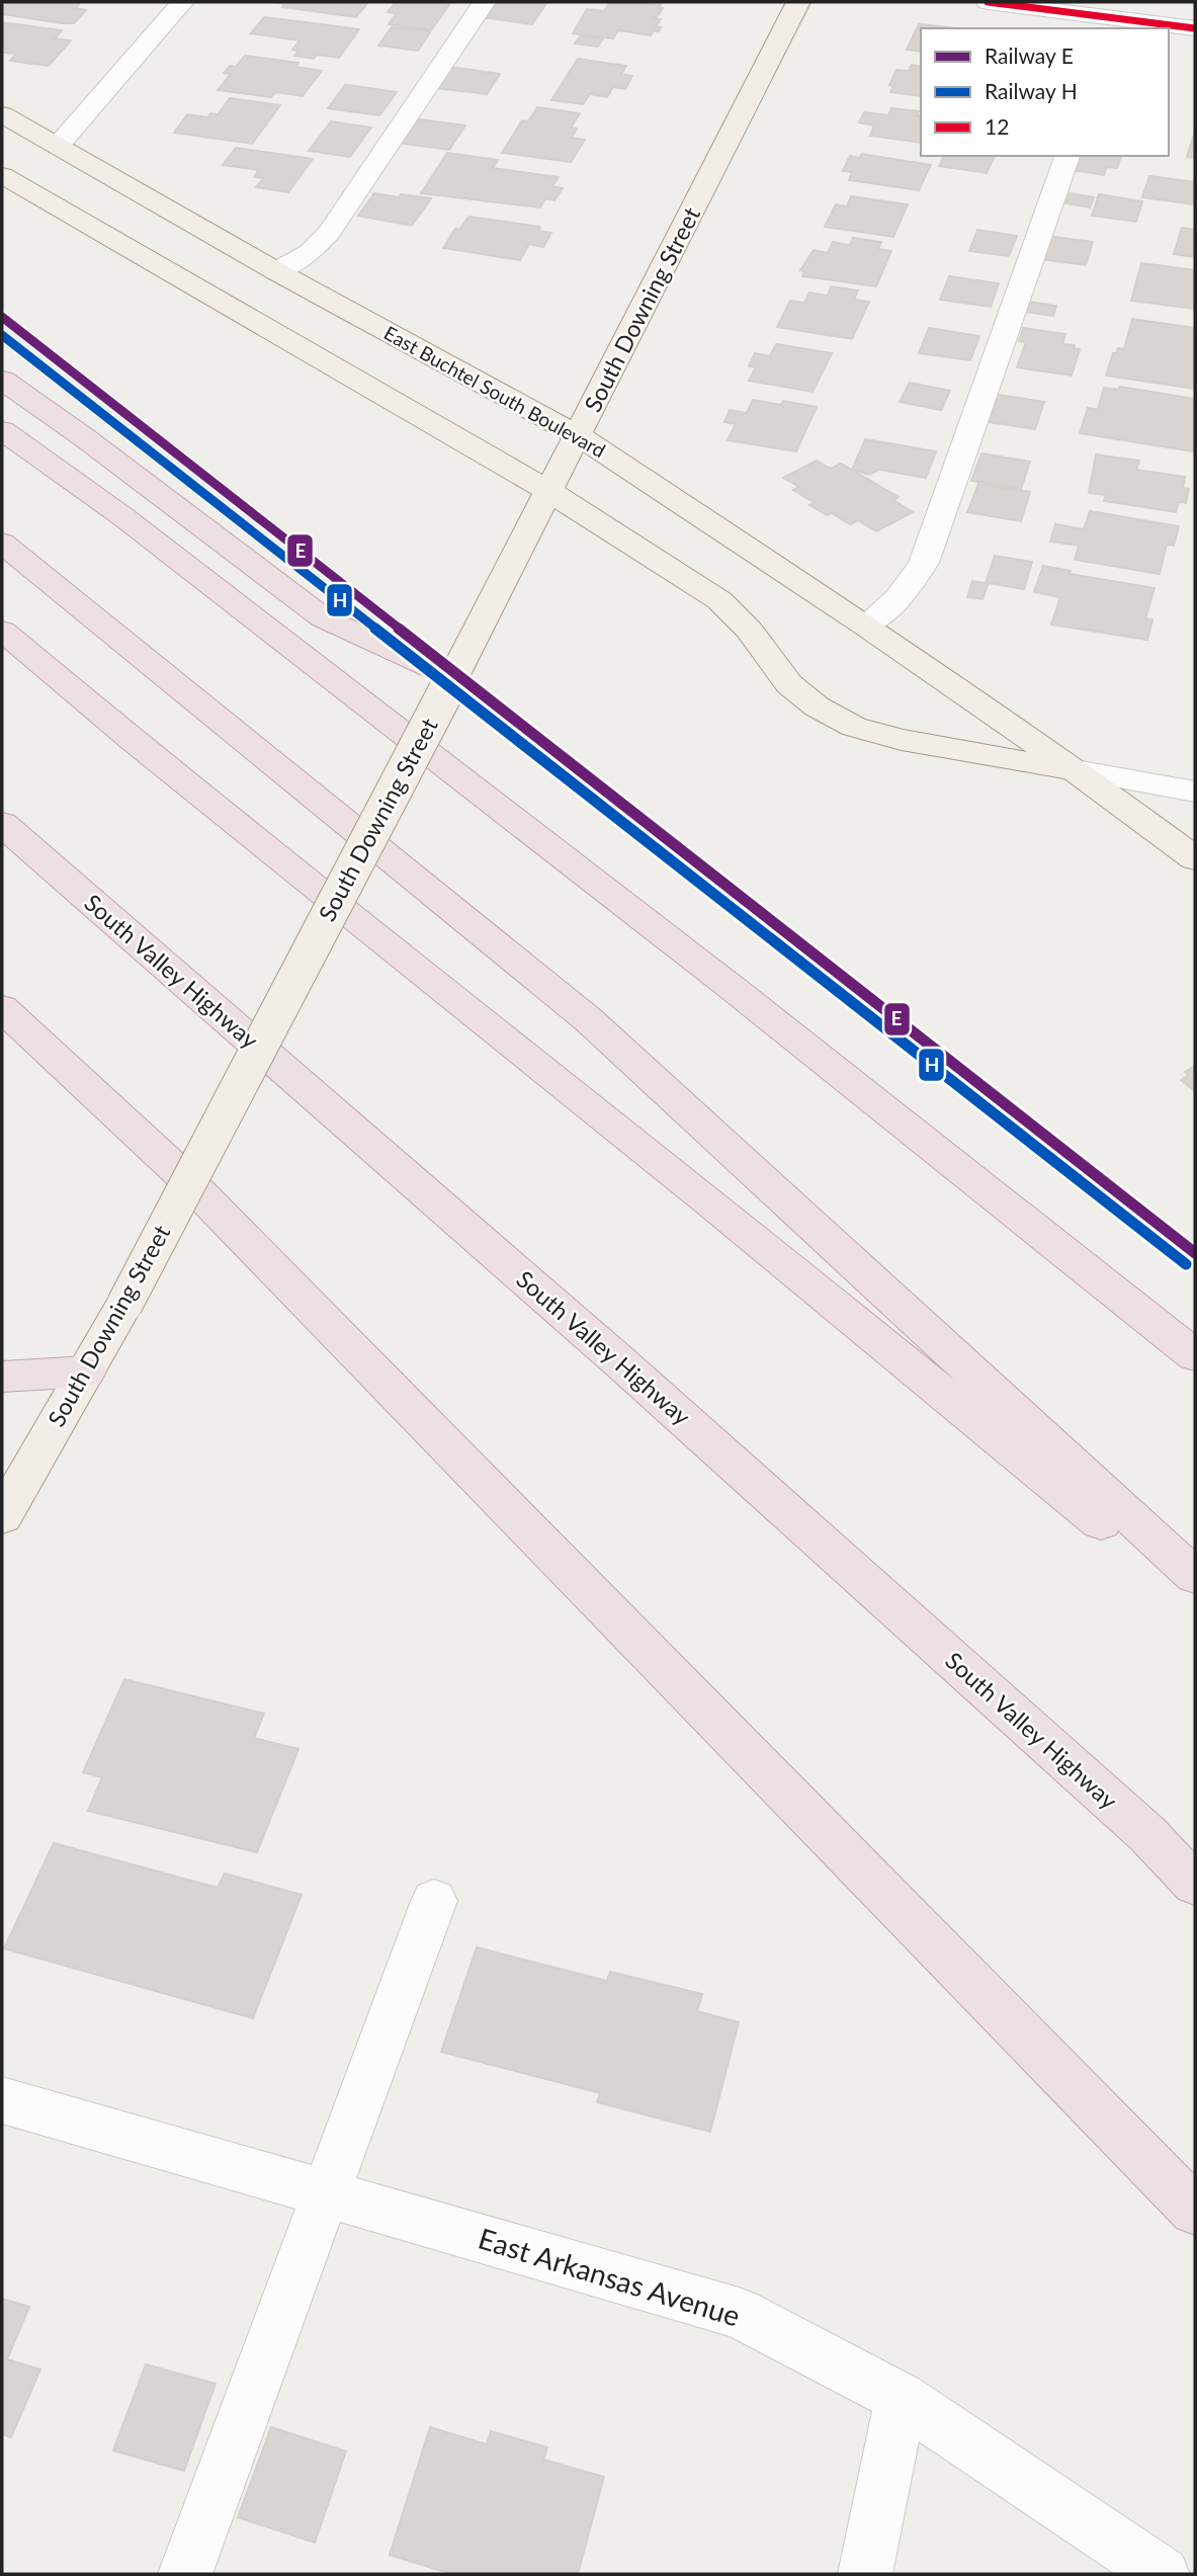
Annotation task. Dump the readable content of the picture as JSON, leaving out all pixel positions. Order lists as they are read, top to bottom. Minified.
{"streets":{"highway":["South Valley Highway"],"main road":["South Downing Street","East Buchtel South Boulevard"],"street":["East Arkansas Avenue"]},"crossings":[["South Downing Street","East Buchtel South Boulevard"]],"lines":["transit line 12","rail line E","rail line H"],"legend":["Railway E","Railway H","12"]}
